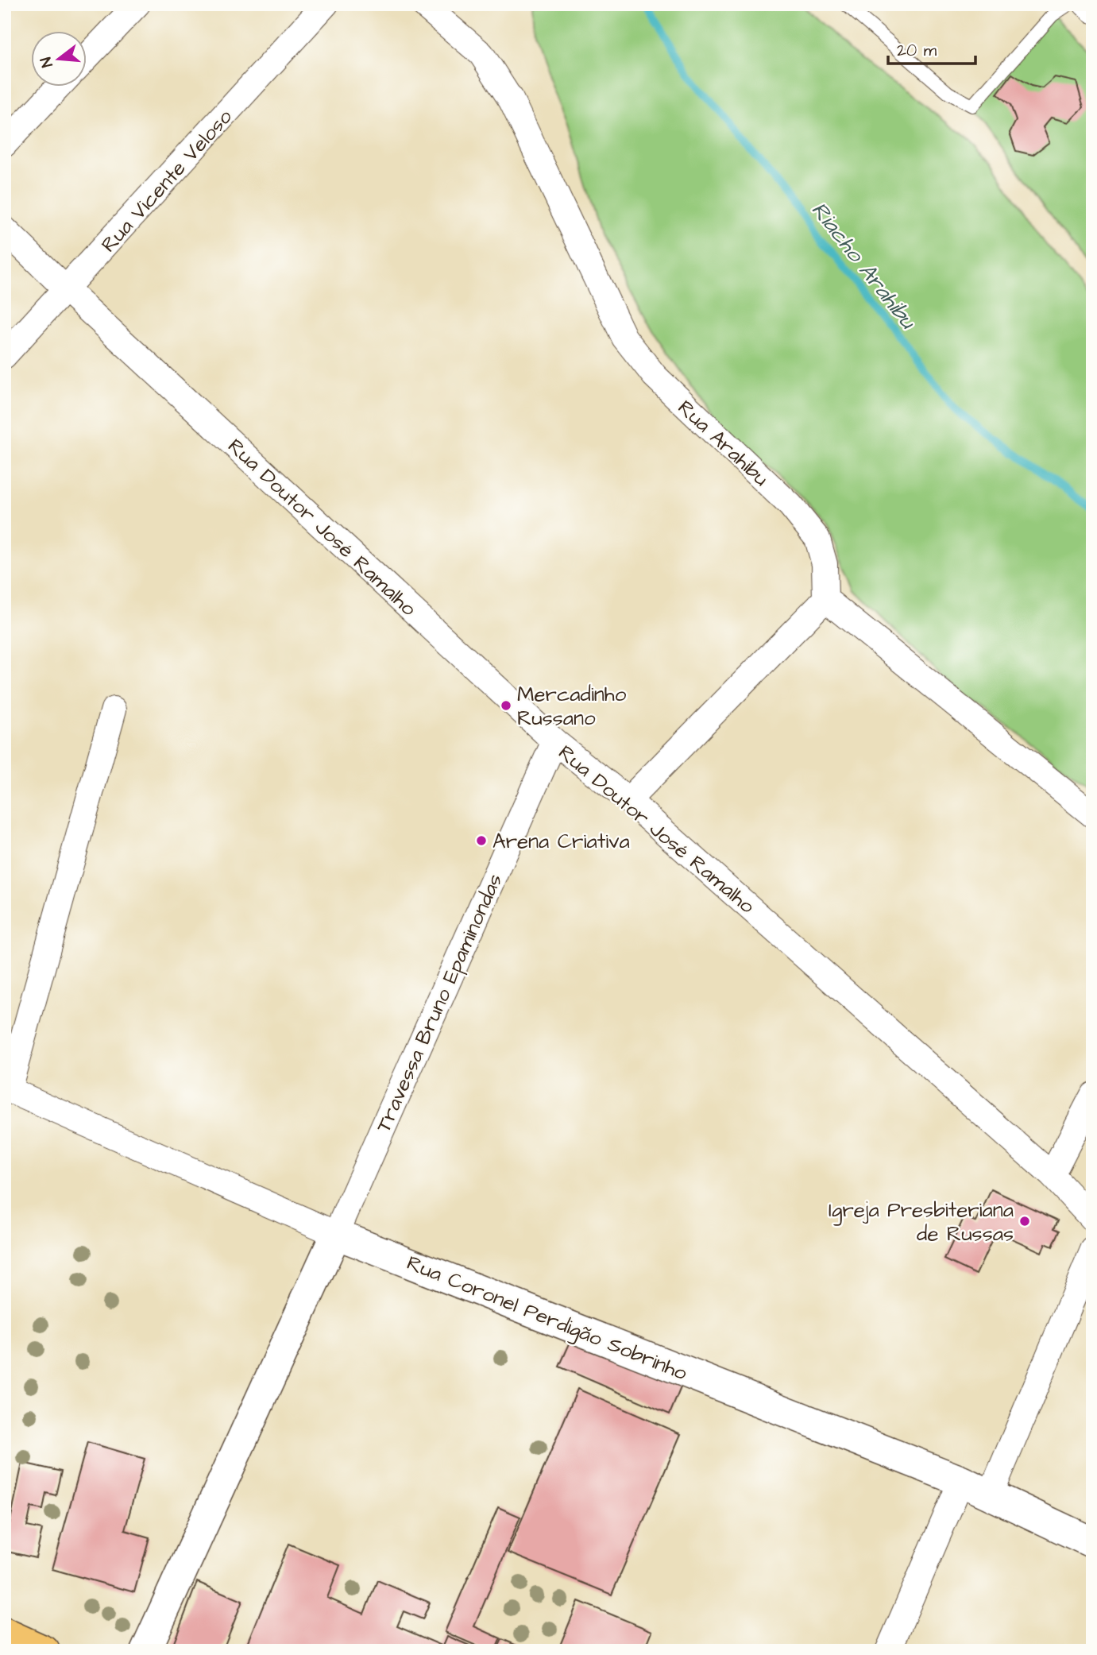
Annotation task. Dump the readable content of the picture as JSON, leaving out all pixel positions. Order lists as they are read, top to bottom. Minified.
{"streets":{"street":["Rua Vicente Veloso","Rua Arahibu","Rua Doutor José Ramalho","Travessa Bruno Epaminondas","Rua Coronel Perdigão Sobrinho"]},"crossings":[["Rua Vicente Veloso","Rua Doutor José Ramalho"],["Rua Doutor José Ramalho","Travessa Bruno Epaminondas"],["Travessa Bruno Epaminondas","Rua Coronel Perdigão Sobrinho"]],"water":["Riacho Arahibu"],"places":["Mercadinho Russano","Arena Criativa","Igreja Presbiteriana de Russas"],"scale_bar":"20 m","north":"left"}
